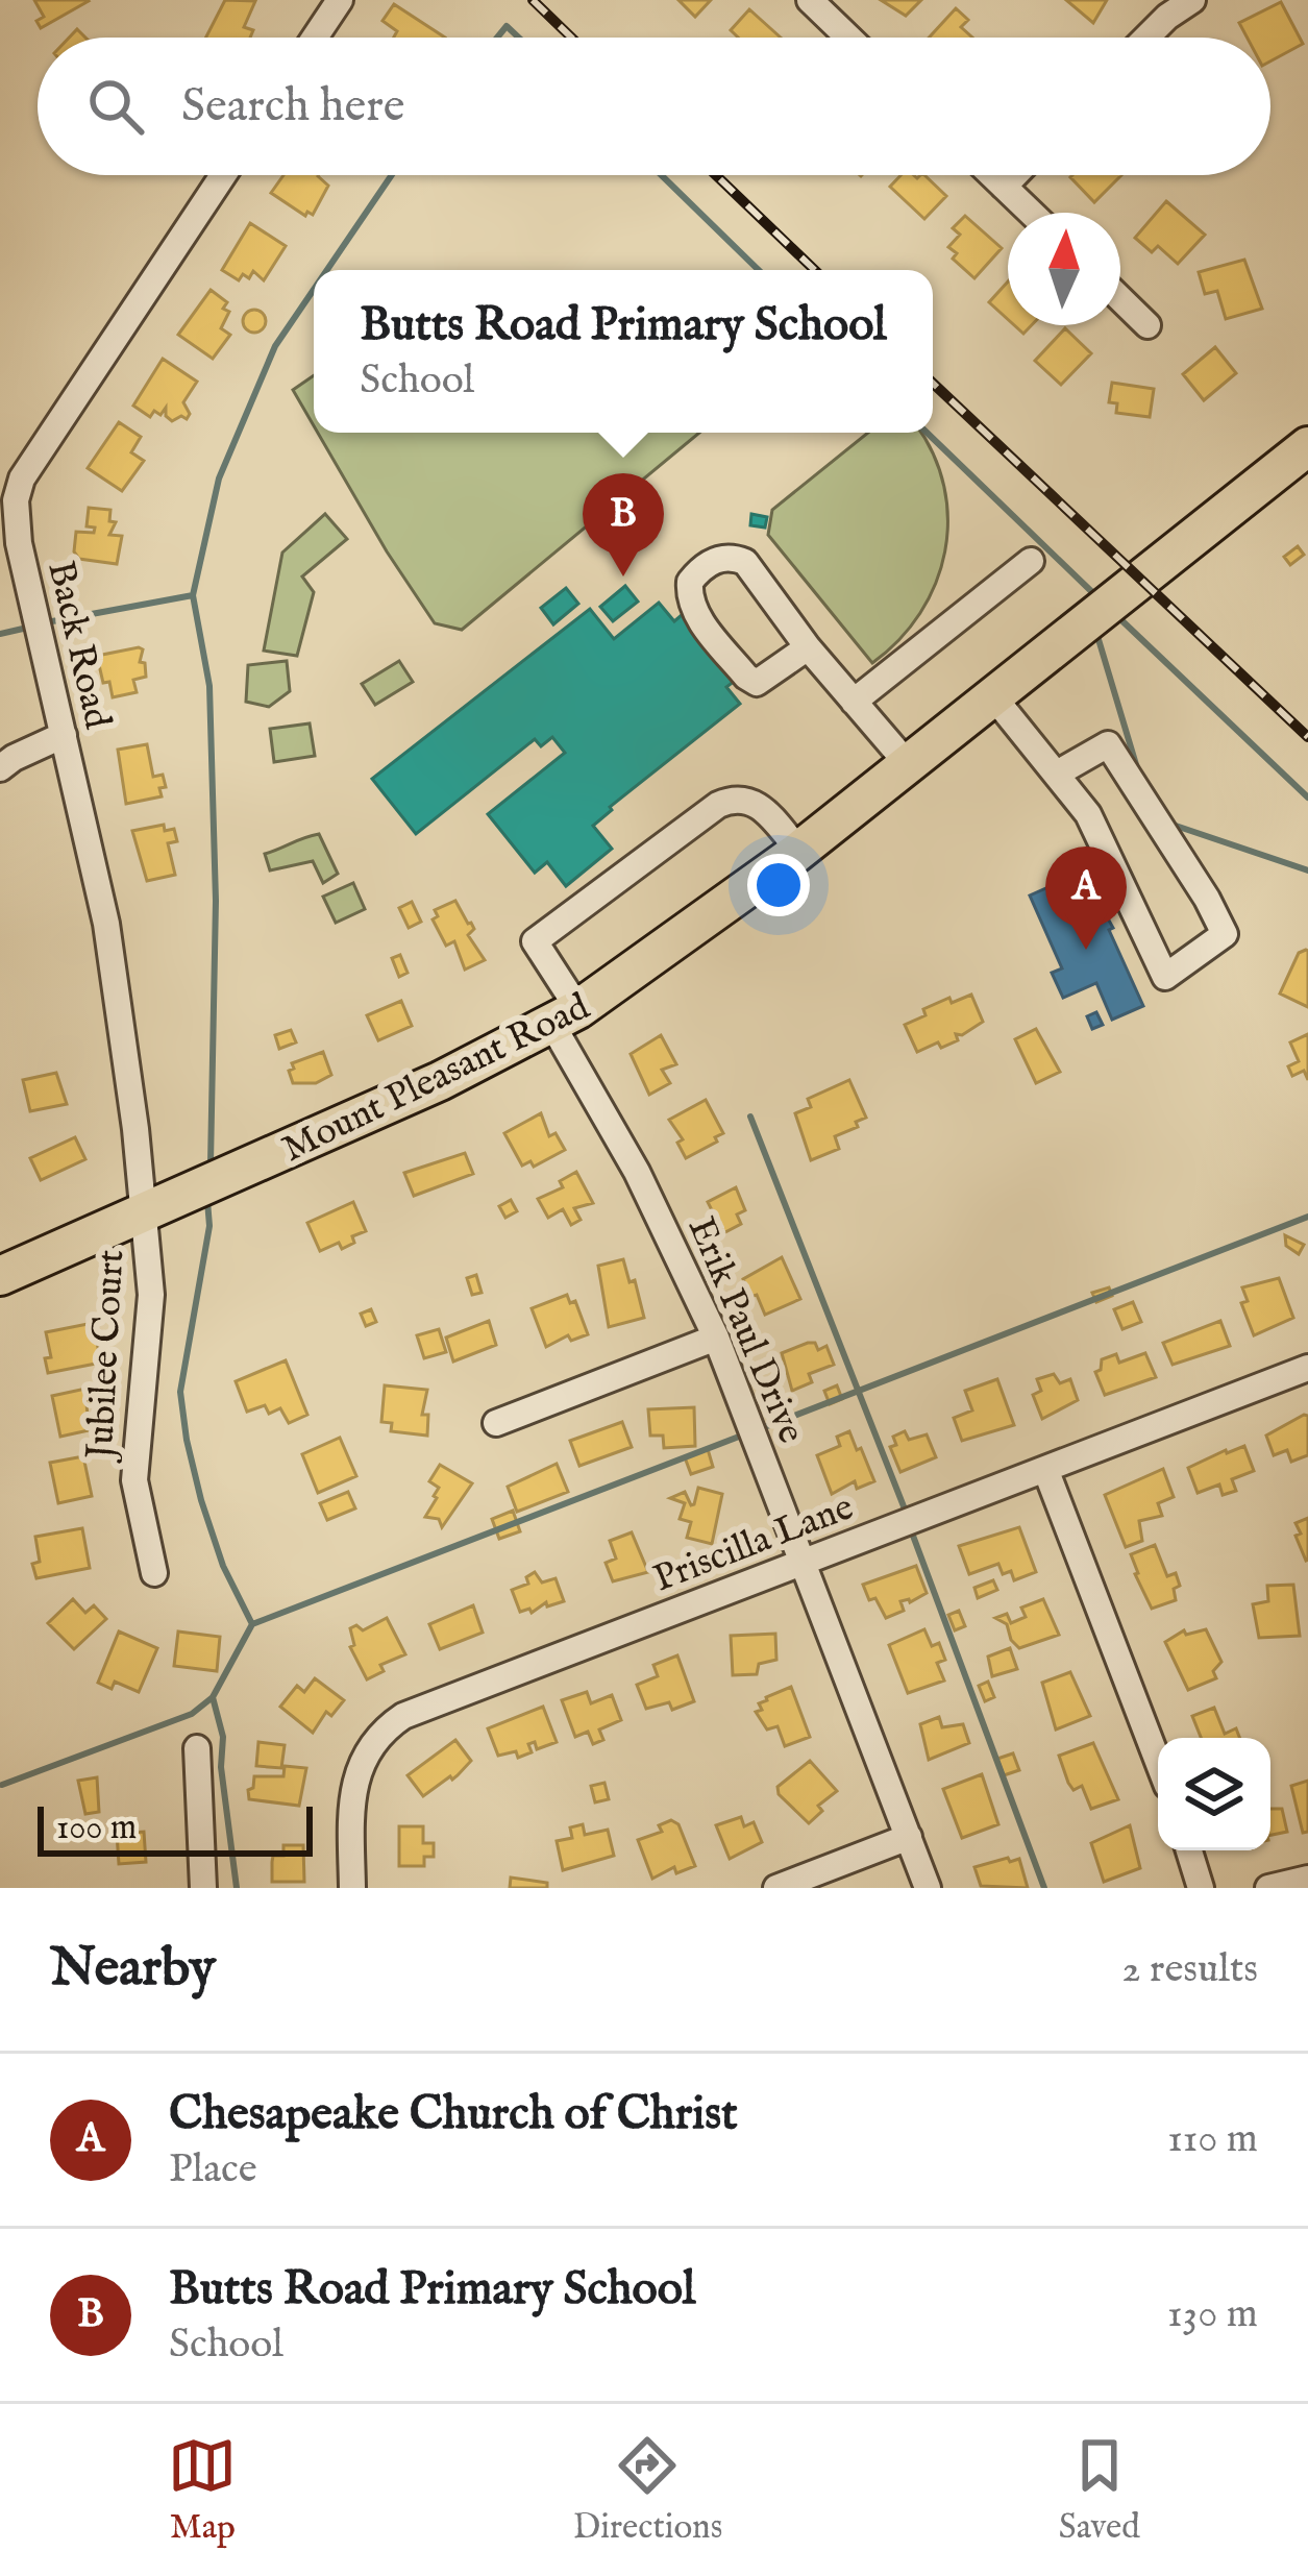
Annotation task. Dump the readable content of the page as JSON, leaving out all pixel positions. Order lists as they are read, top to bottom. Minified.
{"streets":{"highway":["Mount Pleasant Road"],"street":["Back Road","Erik Paul Drive","Jubilee Court","Priscilla Lane"]},"crossings":[["Back Road","Mount Pleasant Road"],["Back Road","Jubilee Court"],["Mount Pleasant Road","Erik Paul Drive"],["Mount Pleasant Road","Jubilee Court"],["Erik Paul Drive","Priscilla Lane"]],"scale_bar":"100 m","north":"top","page":{"search":"Search here","popup":["Butts Road Primary School","School"],"pins":["B","A"],"scale":"100 m","heading":["Nearby","2 results"],"list":[{"mark":"A","name":"Chesapeake Church of Christ","note":"Place","value":"110 m"},{"mark":"B","name":"Butts Road Primary School","note":"School","value":"130 m"}],"nav":["Map","Directions","Saved"]}}
